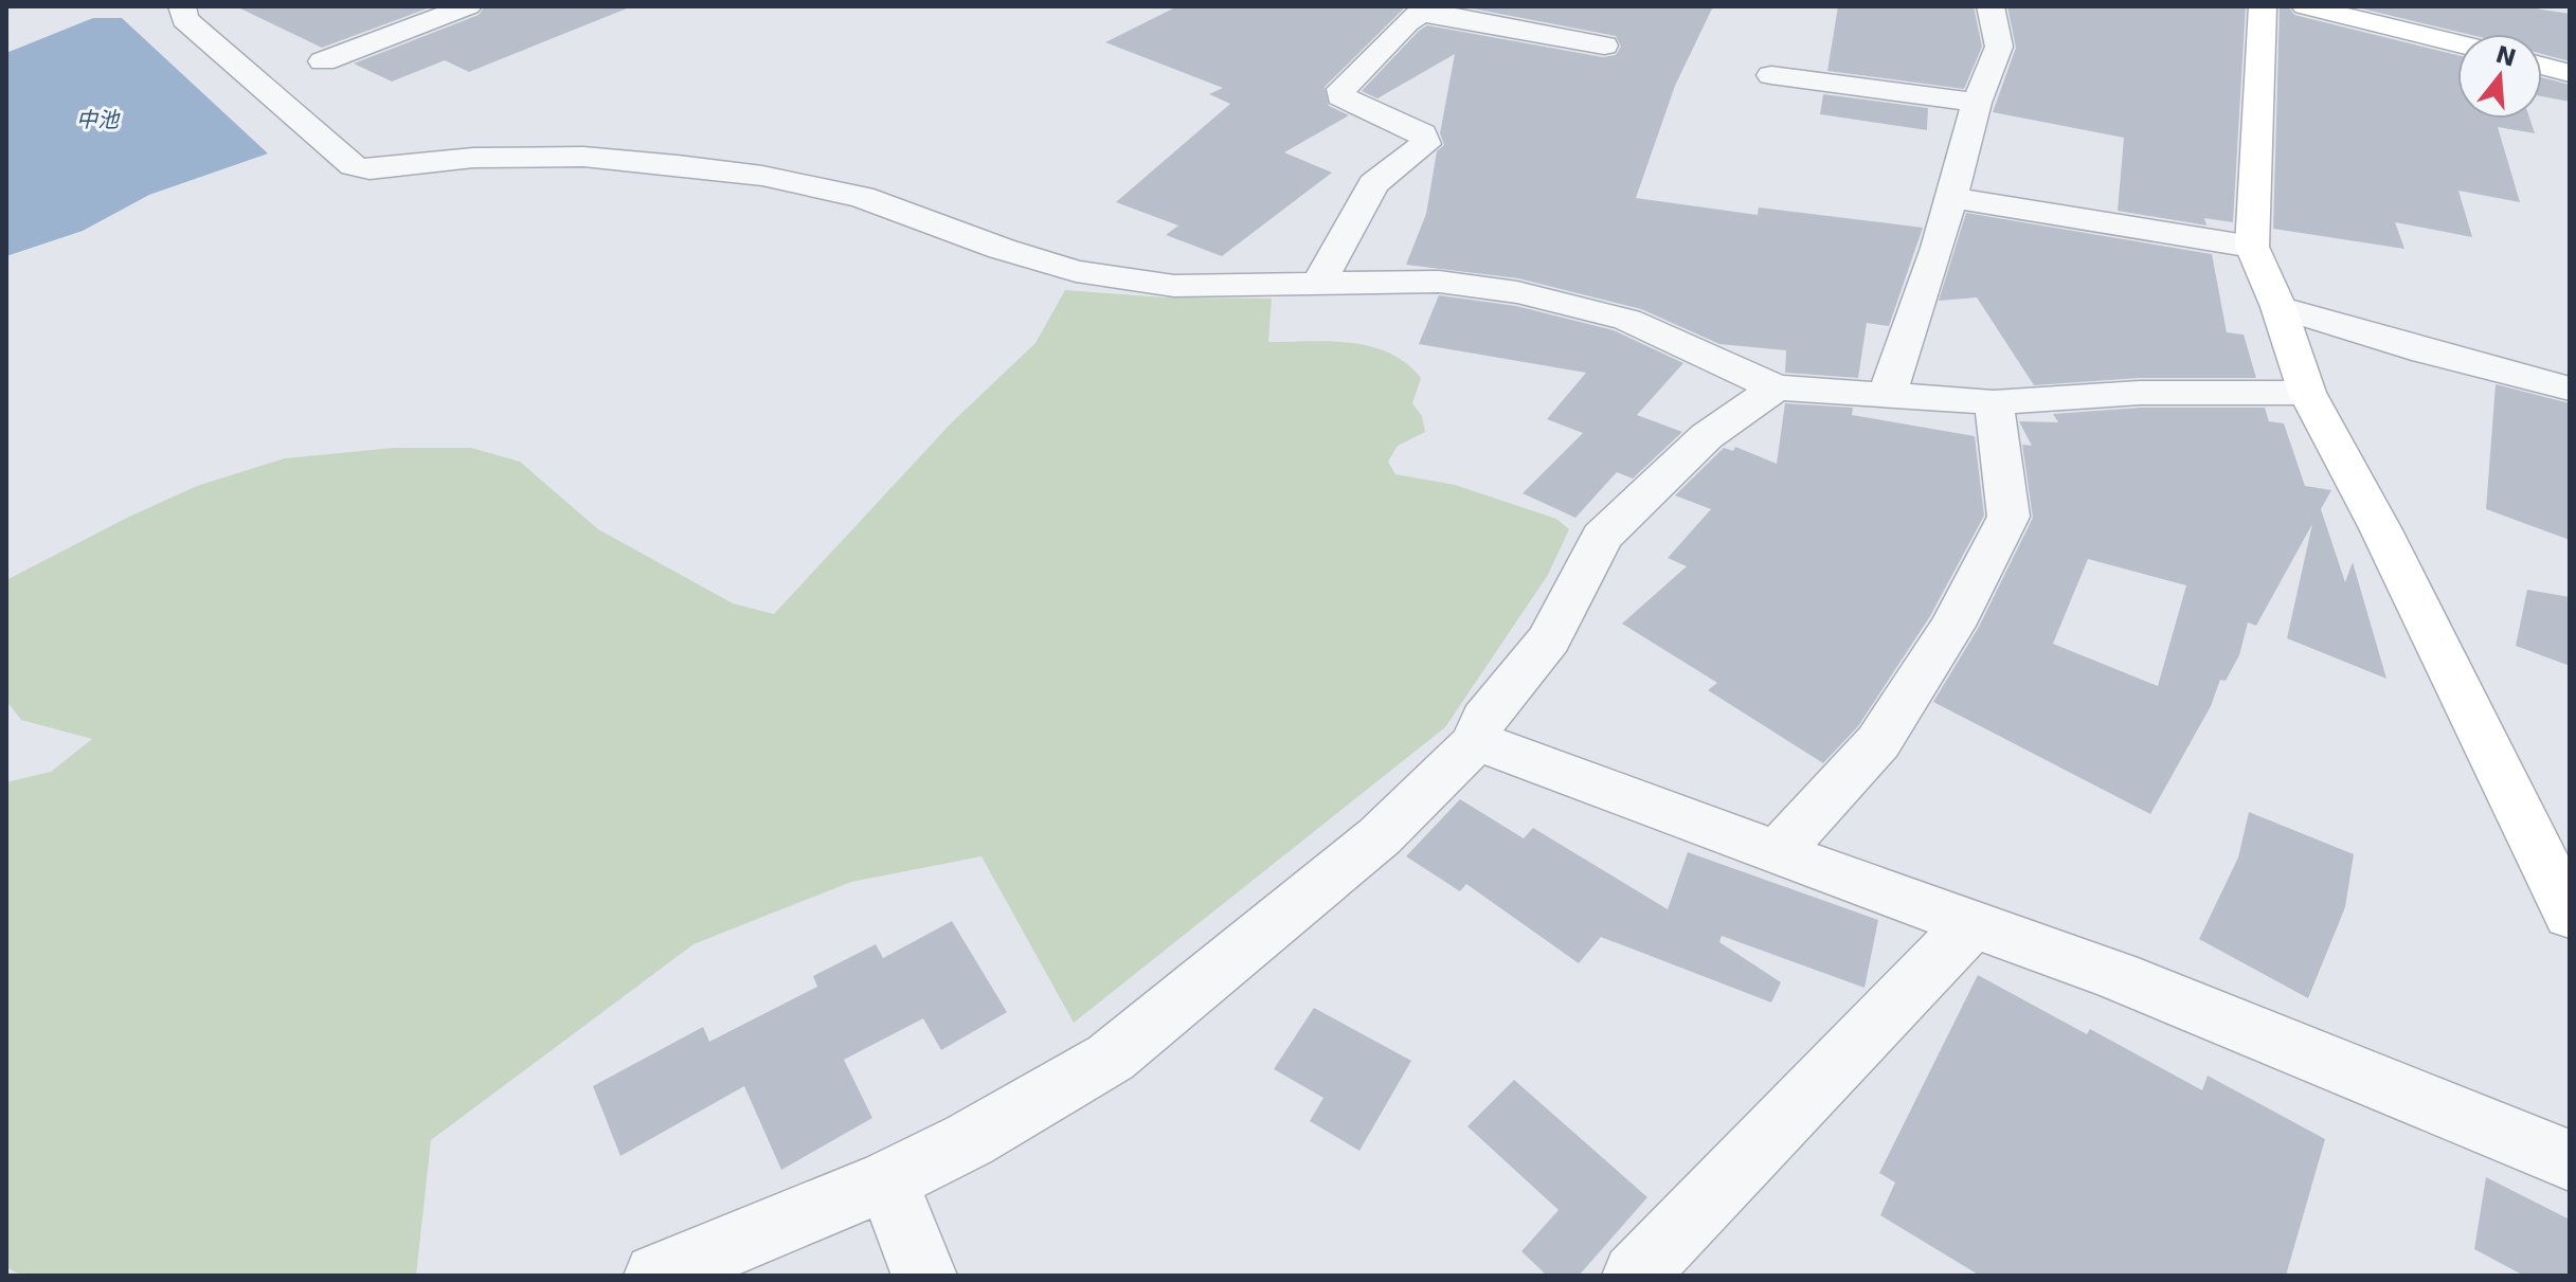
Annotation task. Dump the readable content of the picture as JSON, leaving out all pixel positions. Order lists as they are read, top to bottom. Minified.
{"water":["中池"],"north":"top"}
